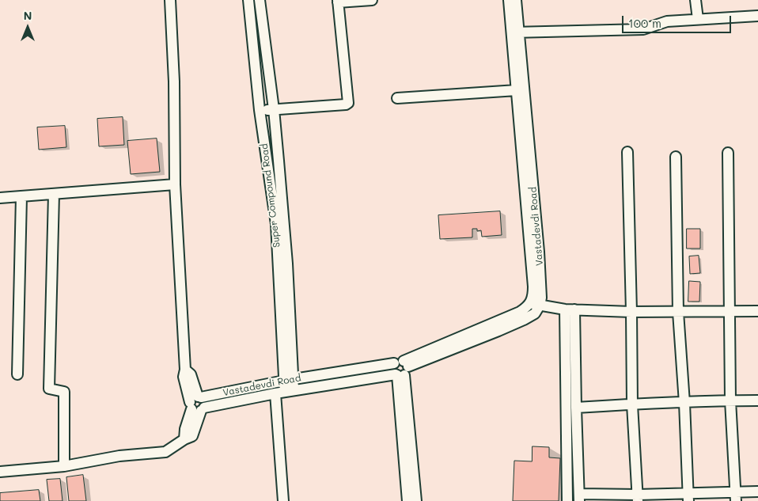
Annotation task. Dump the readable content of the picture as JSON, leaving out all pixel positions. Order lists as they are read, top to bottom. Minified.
{"streets":{"street":["Super Compound Road","Vastadevdi Road"]},"crossings":[["Super Compound Road","Vastadevdi Road"]],"scale_bar":"100 m","north":"top"}
